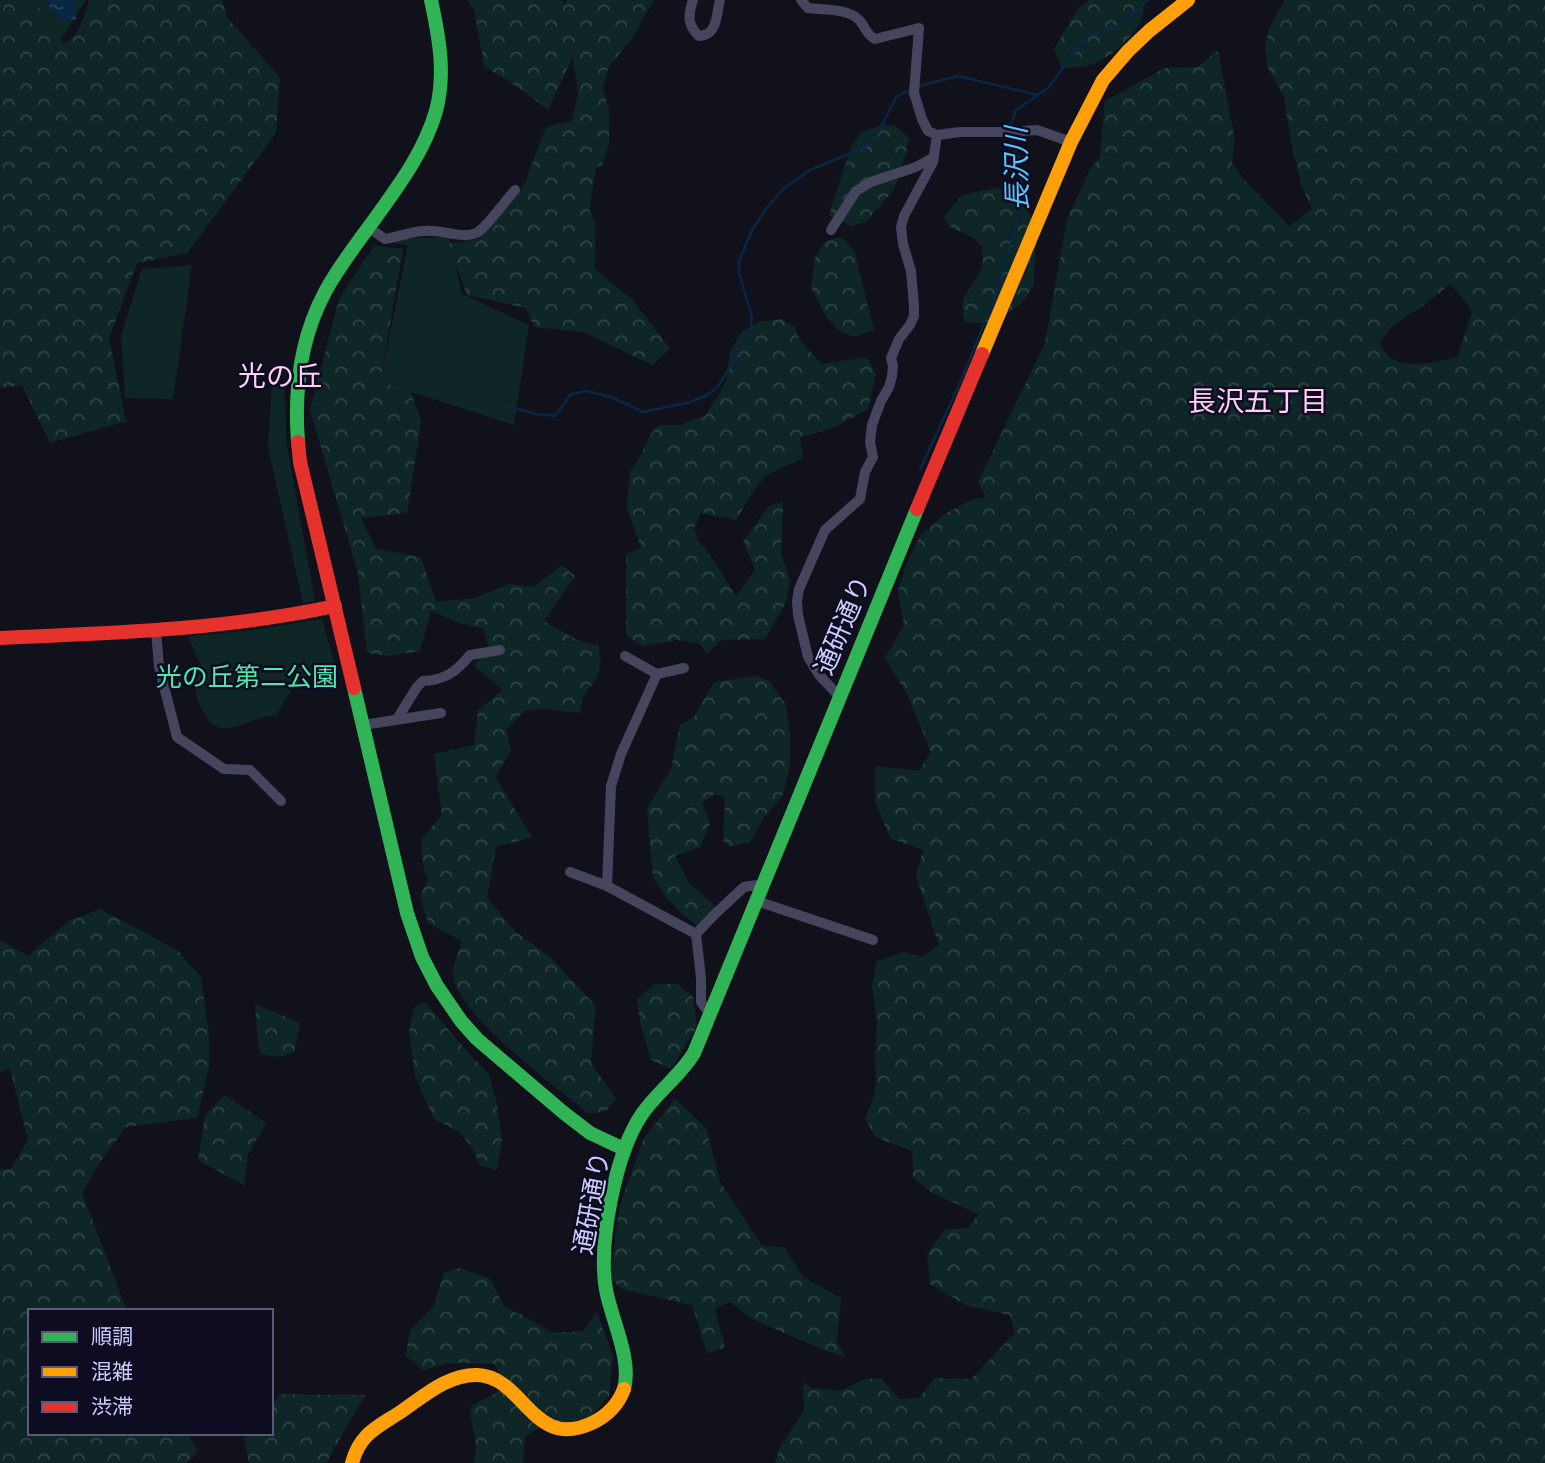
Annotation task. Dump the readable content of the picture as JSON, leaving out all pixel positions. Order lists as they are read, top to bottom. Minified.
{"streets":{"street":["通研通り"]},"districts":["光の丘","長沢五丁目"],"water":["長沢川"],"parks":["光の丘第二公園"],"legend":["順調","混雑","渋滞"]}
